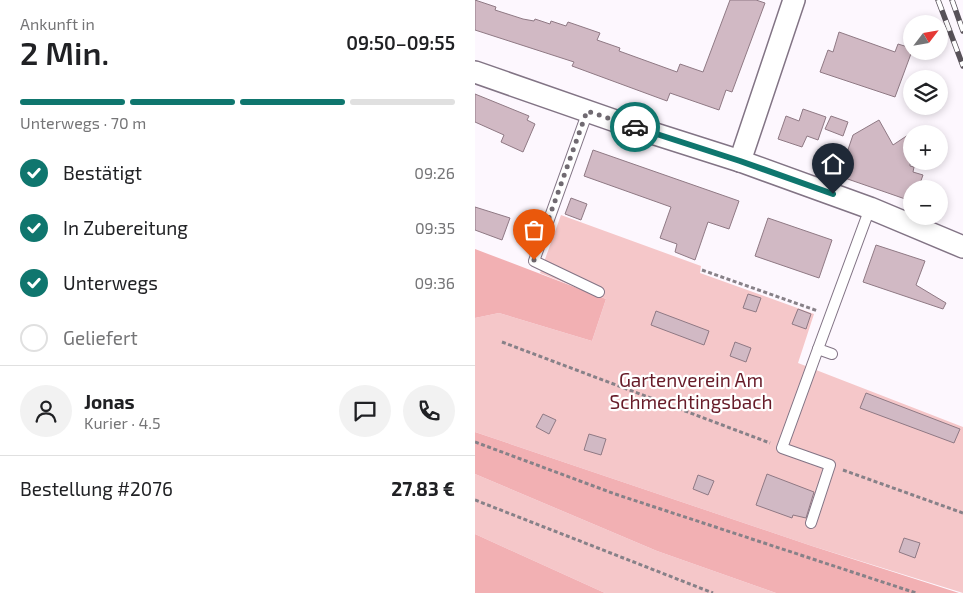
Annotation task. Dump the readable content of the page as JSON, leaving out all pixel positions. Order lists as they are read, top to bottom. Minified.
{"parks":["Gartenverein Am Schmechtingsbach"],"north":"top right","page":{"heading":["2 Min.","Ankunft in","09:50–09:55"],"panel":["Jonas","Kurier · 4.5","Bestellung #2076","27.83 €"],"map_buttons":["+","−"],"bar":"Unterwegs · 70 m","list":[["Bestätigt","09:26"],["In Zubereitung","09:35"],["Unterwegs","09:36"],"Geliefert"]}}
